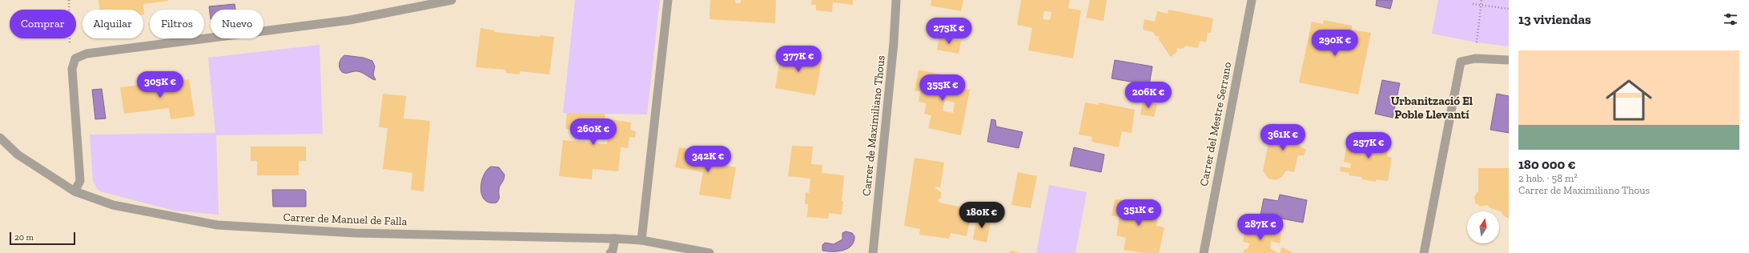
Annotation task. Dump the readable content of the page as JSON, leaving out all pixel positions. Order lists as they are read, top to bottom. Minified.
{"streets":{"street":["Carrer del Mestre Serrano","Carrer de Maximiliano Thous","Carrer de Manuel de Falla"]},"districts":["Urbanització El Poble Llevantí"],"scale_bar":"20 m","north":"top","page":{"heading":"13 viviendas","chip":["Comprar","Alquilar","Filtros","Nuevo"],"price":["275K €","290K €","377K €","305K €","355K €","206K €","260K €","361K €","257K €","342K €","351K €","180K €","287K €"],"list":[{"name":"180 000 €","note":"2 hab. · 58 m² · Carrer de Maximiliano Thous"}],"scale":"20 m"}}
